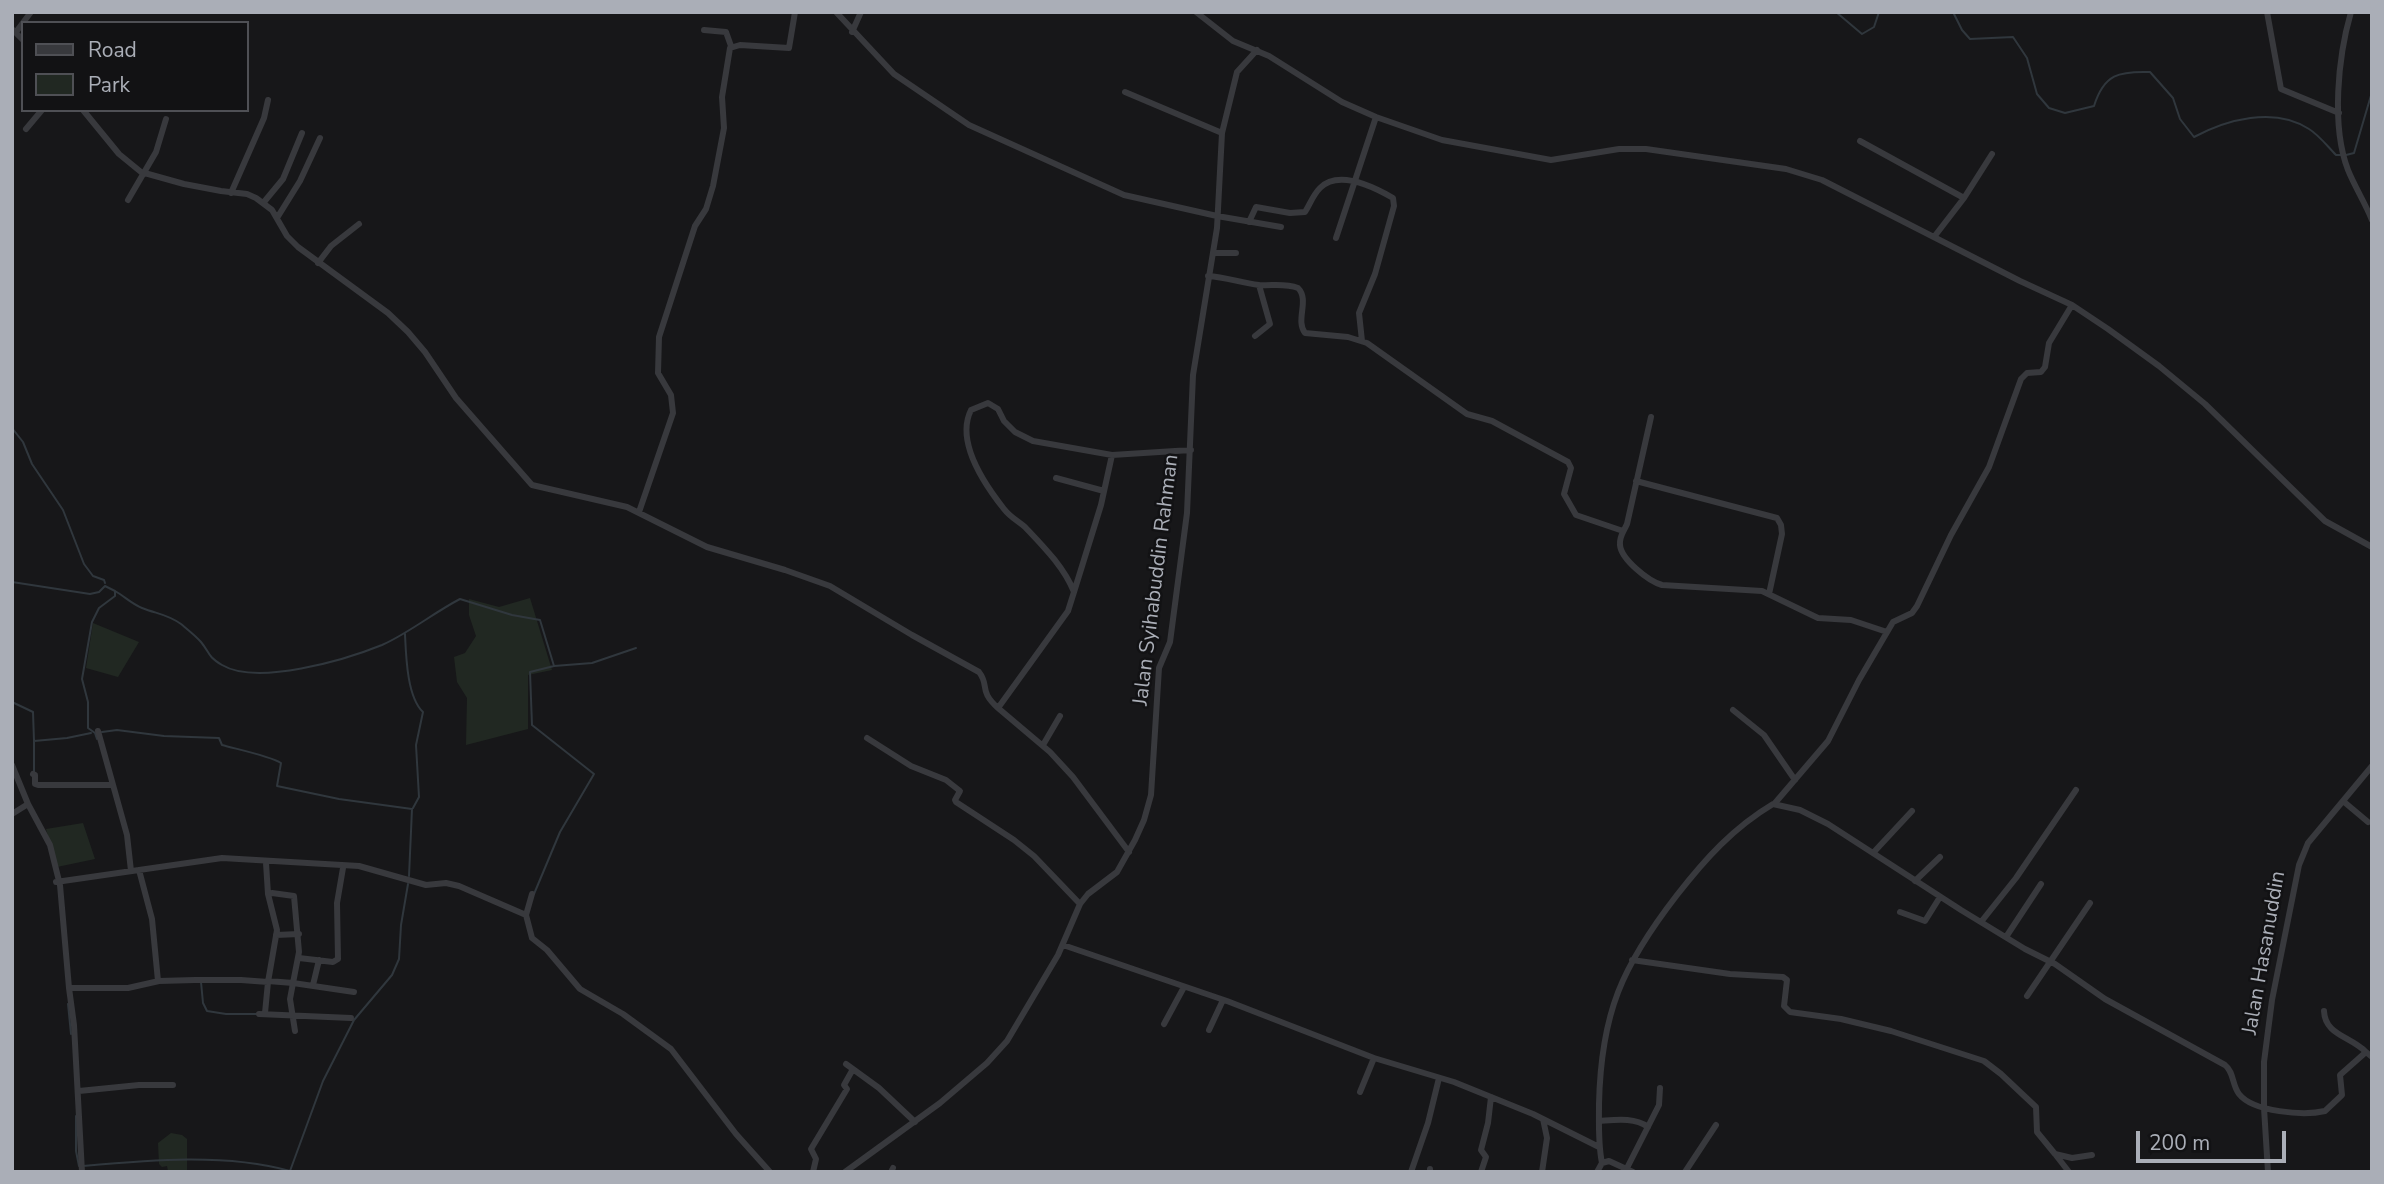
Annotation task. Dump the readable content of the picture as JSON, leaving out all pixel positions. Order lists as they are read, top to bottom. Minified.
{"streets":{"street":["Jalan Syihabuddin Rahman","Jalan Hasanuddin"]},"legend":["Road","Park"],"scale_bar":"200 m"}
